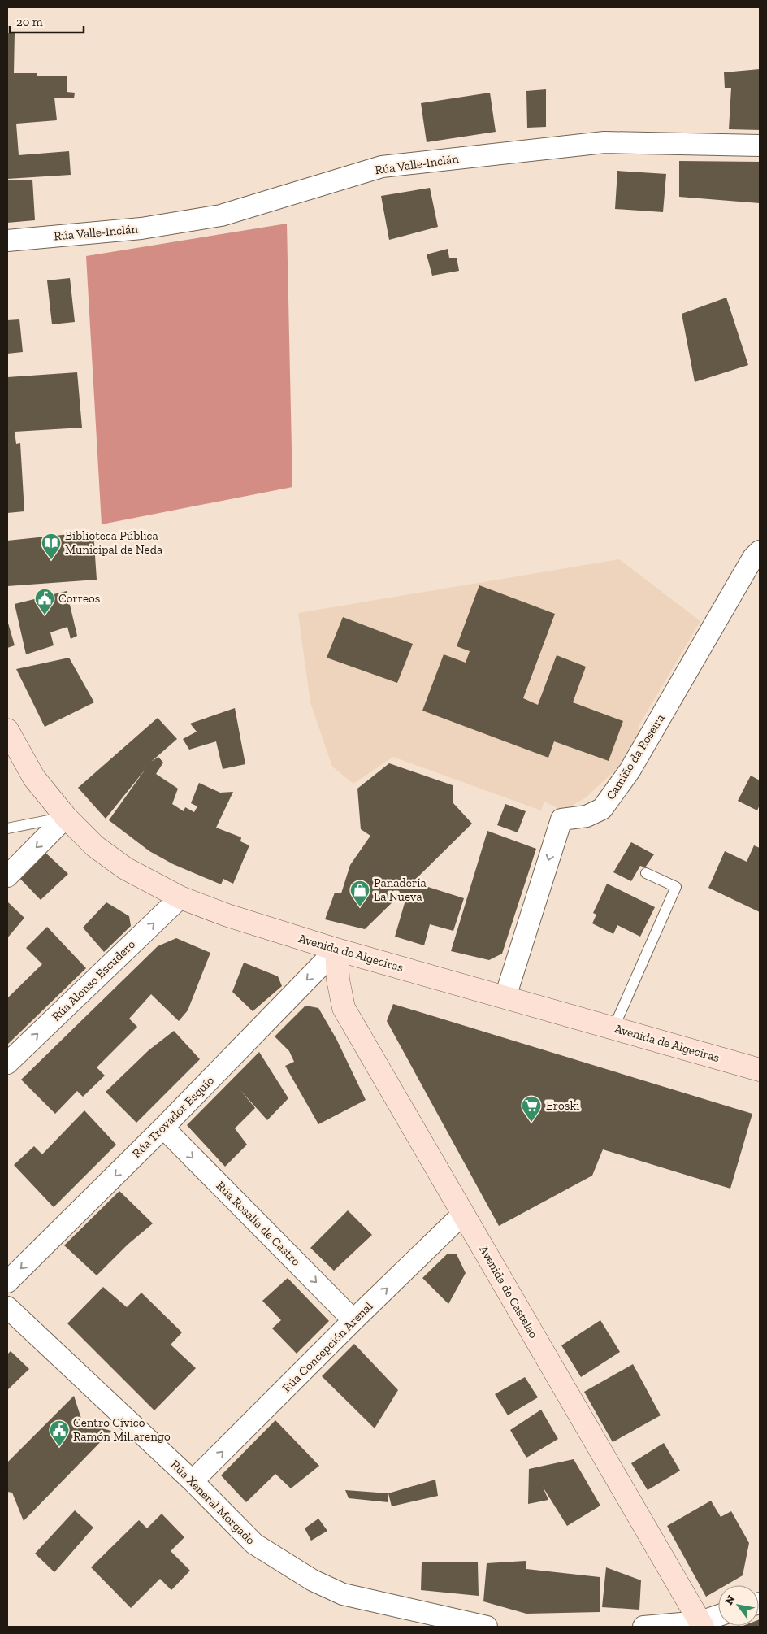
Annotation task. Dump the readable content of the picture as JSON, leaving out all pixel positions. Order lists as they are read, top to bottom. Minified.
{"streets":{"main road":["Avenida de Algeciras","Avenida de Castelao"],"street":["Rúa Valle-Inclán","Camiño da Roseira","Rúa Alonso Escudero","Rúa Trovador Esquío","Rúa Rosalía de Castro","Rúa Concepción Arenal","Rúa Xeneral Morgado"]},"crossings":[["Camiño da Roseira","Avenida de Algeciras"],["Avenida de Algeciras","Rúa Alonso Escudero"],["Avenida de Algeciras","Rúa Trovador Esquío"],["Avenida de Algeciras","Avenida de Castelao"],["Rúa Trovador Esquío","Rúa Rosalía de Castro"],["Rúa Trovador Esquío","Avenida de Castelao"],["Rúa Rosalía de Castro","Rúa Concepción Arenal"],["Avenida de Castelao","Rúa Concepción Arenal"],["Rúa Concepción Arenal","Rúa Xeneral Morgado"]],"one_way":["Camiño da Roseira","Rúa Trovador Esquío","Rúa Rosalía de Castro","Rúa Concepción Arenal"],"places":{"library":["Biblioteca Pública Municipal de Neda"],"public building":["Correos","Centro Cívico Ramón Millarengo"],"shop":["Panadería La Nueva"],"supermarket":["Eroski"]},"scale_bar":"20 m","north":"top left"}
